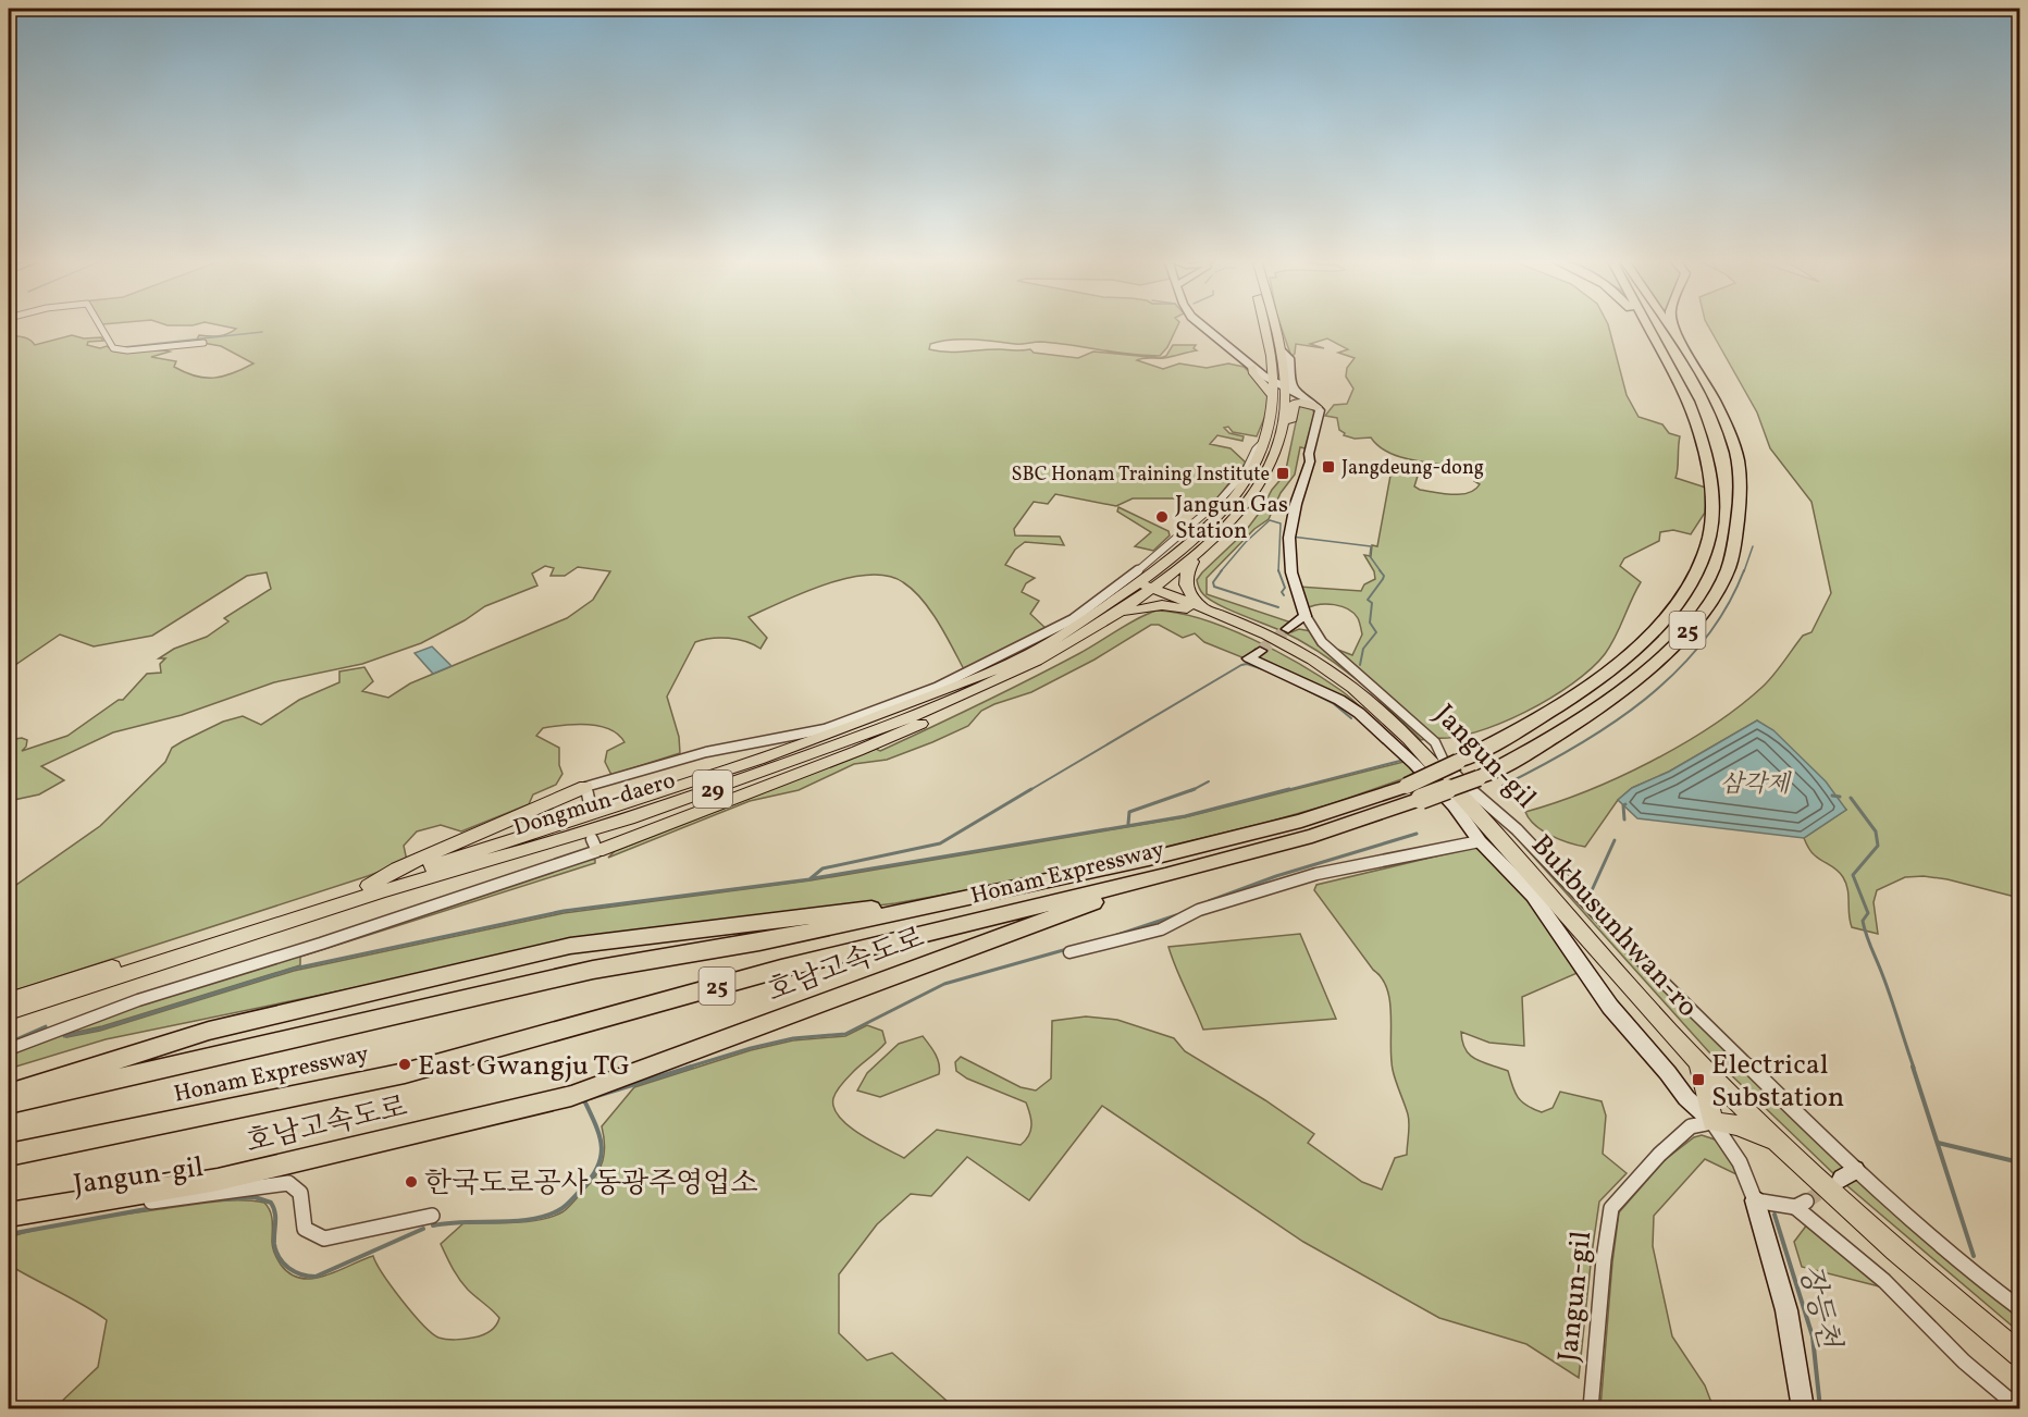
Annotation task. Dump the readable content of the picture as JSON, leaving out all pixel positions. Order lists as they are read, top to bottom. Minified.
{"streets":{"highway":["25","Honam Expressway","호남고속도로"],"main road":["29","Dongmun-daero","Bukbusunhwan-ro"],"street":["Jangun-gil"]},"crossings":[["Dongmun-daero","Bukbusunhwan-ro"],["Honam Expressway","호남고속도로"]],"water":["삼각제","장등천"],"places":{"transit":["Jangdeung-dong","SBC Honam Training Institute","Electrical Substation"],"other":["Jangun Gas Station","East Gwangju TG","한국도로공사 동광주영업소"]}}
